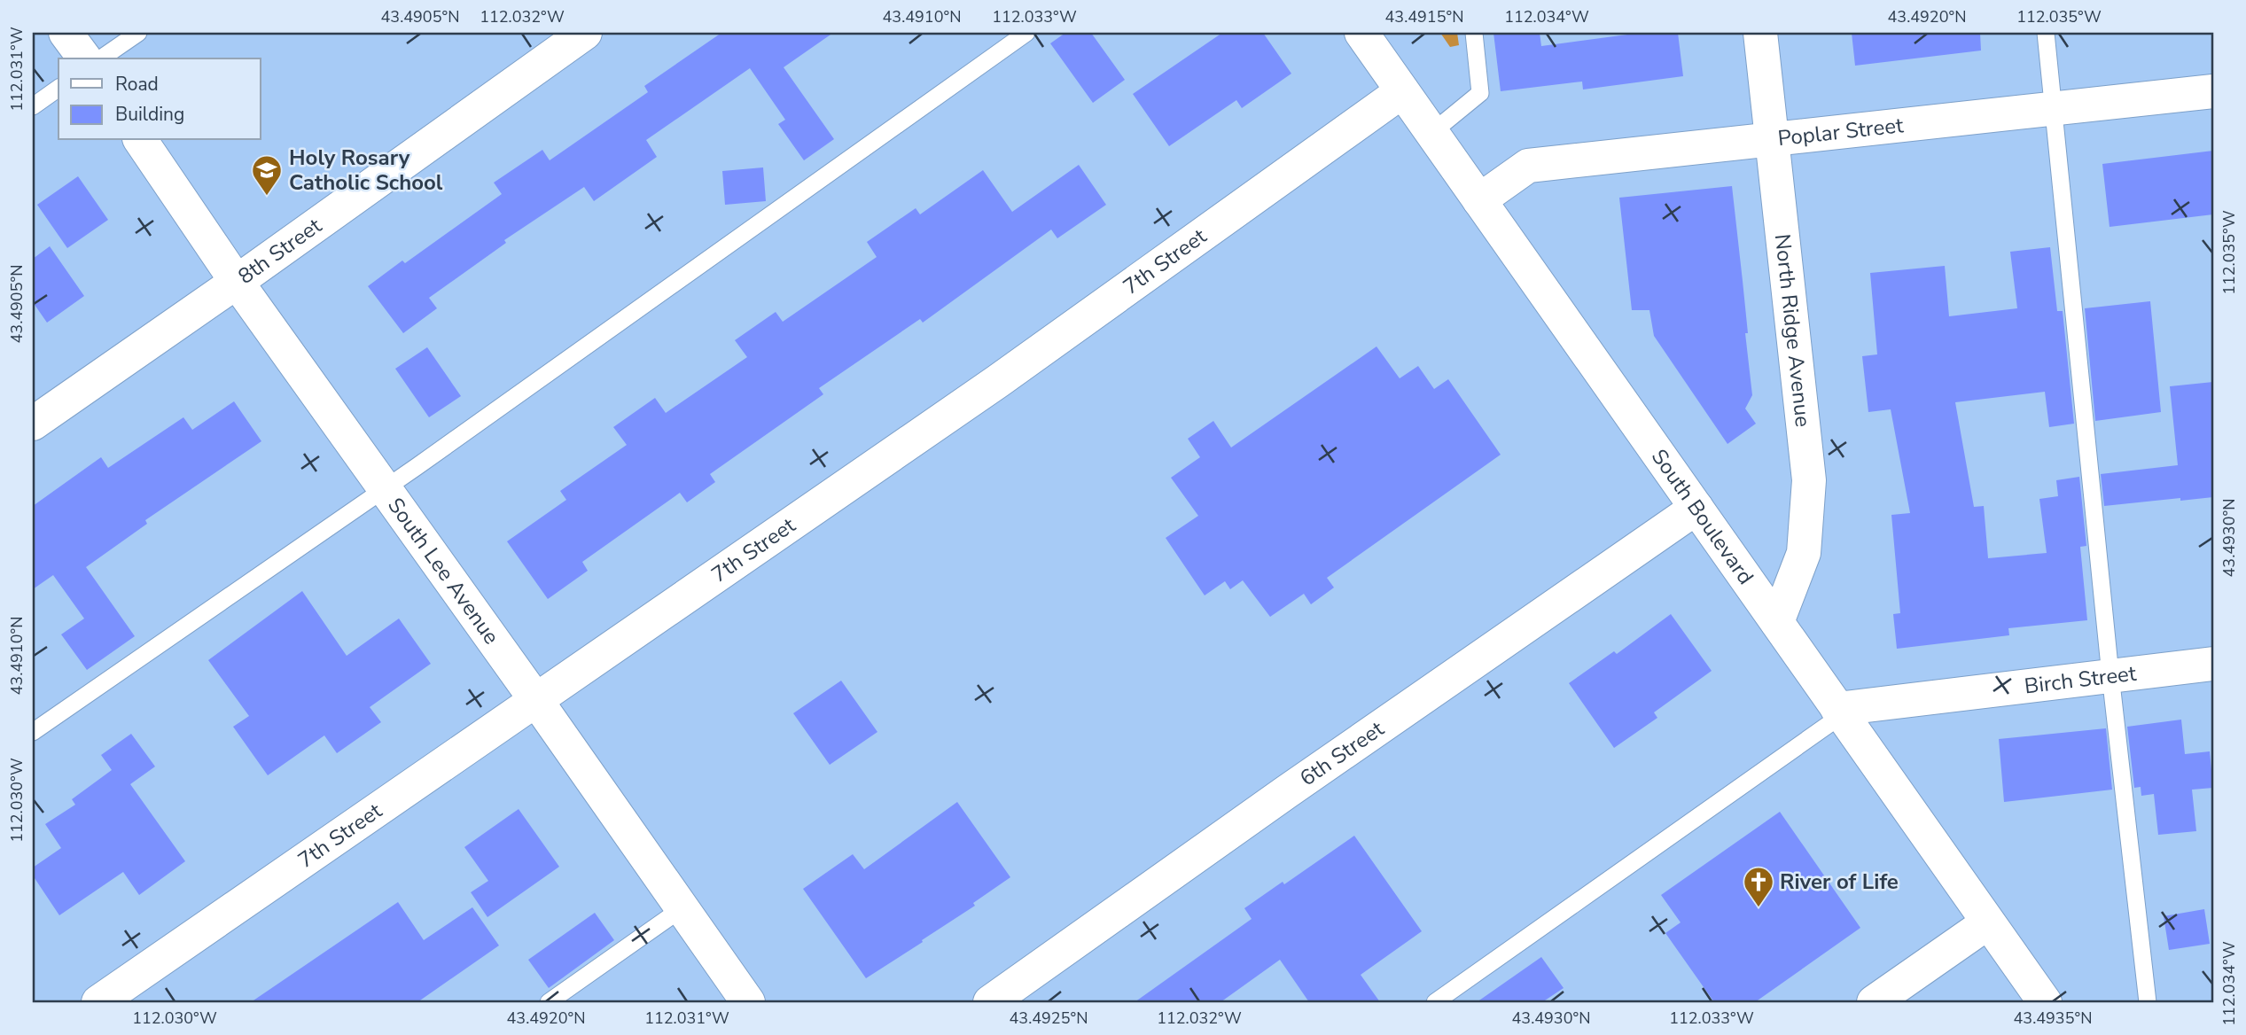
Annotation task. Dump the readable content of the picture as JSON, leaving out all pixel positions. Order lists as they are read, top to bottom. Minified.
{"streets":{"street":["Poplar Street","8th Street","7th Street","North Ridge Avenue","South Boulevard","South Lee Avenue","Birch Street","6th Street"]},"crossings":[["Poplar Street","North Ridge Avenue"],["Poplar Street","South Boulevard"],["8th Street","South Lee Avenue"],["7th Street","South Boulevard"],["7th Street","South Lee Avenue"],["North Ridge Avenue","South Boulevard"],["South Boulevard","Birch Street"],["South Boulevard","6th Street"]],"places":{"school or university":["Holy Rosary Catholic School"],"church":["River of Life"]},"legend":["Road","Building"],"coordinates":["43.4905°N","112.032°W","43.4910°N","112.033°W","43.4915°N","112.034°W","43.4920°N","112.035°W","112.031°W","43.4930°N","112.030°W","43.4925°N","43.4935°N"]}
